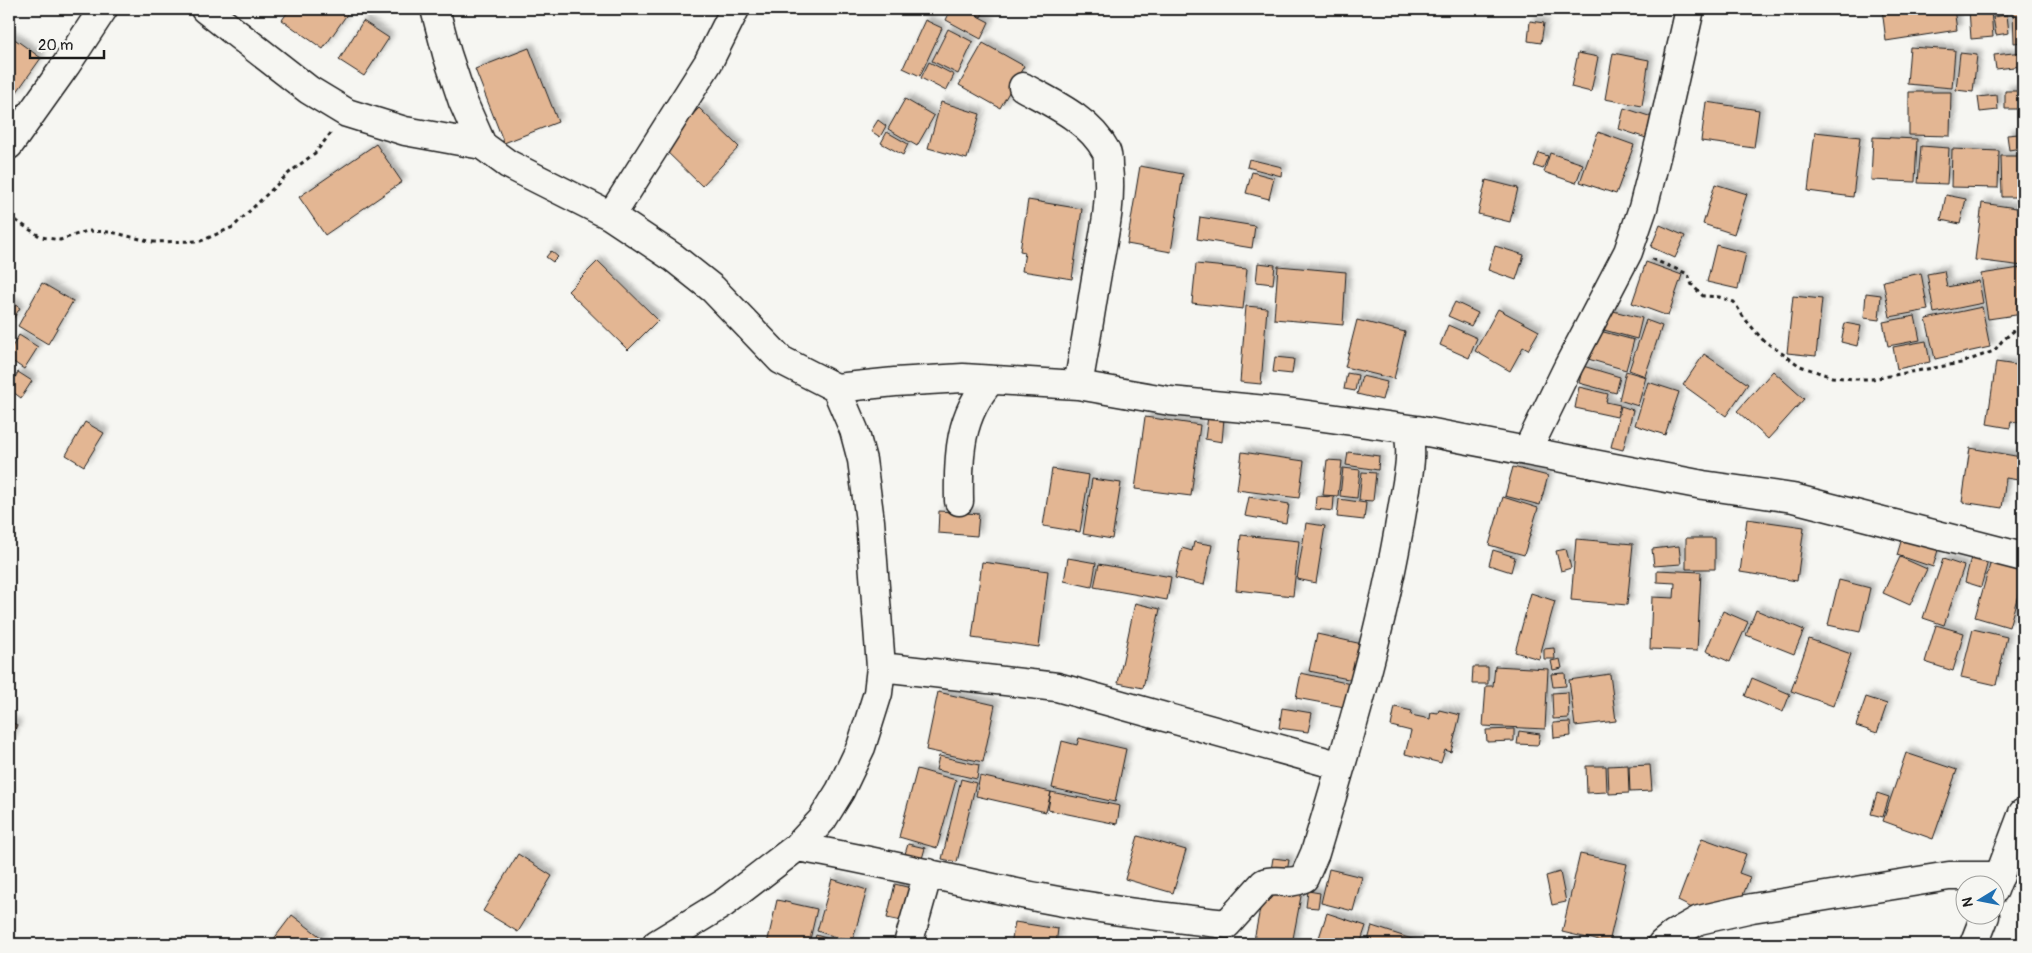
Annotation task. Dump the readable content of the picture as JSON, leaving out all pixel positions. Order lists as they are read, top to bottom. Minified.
{"scale_bar":"20 m","north":"left"}
